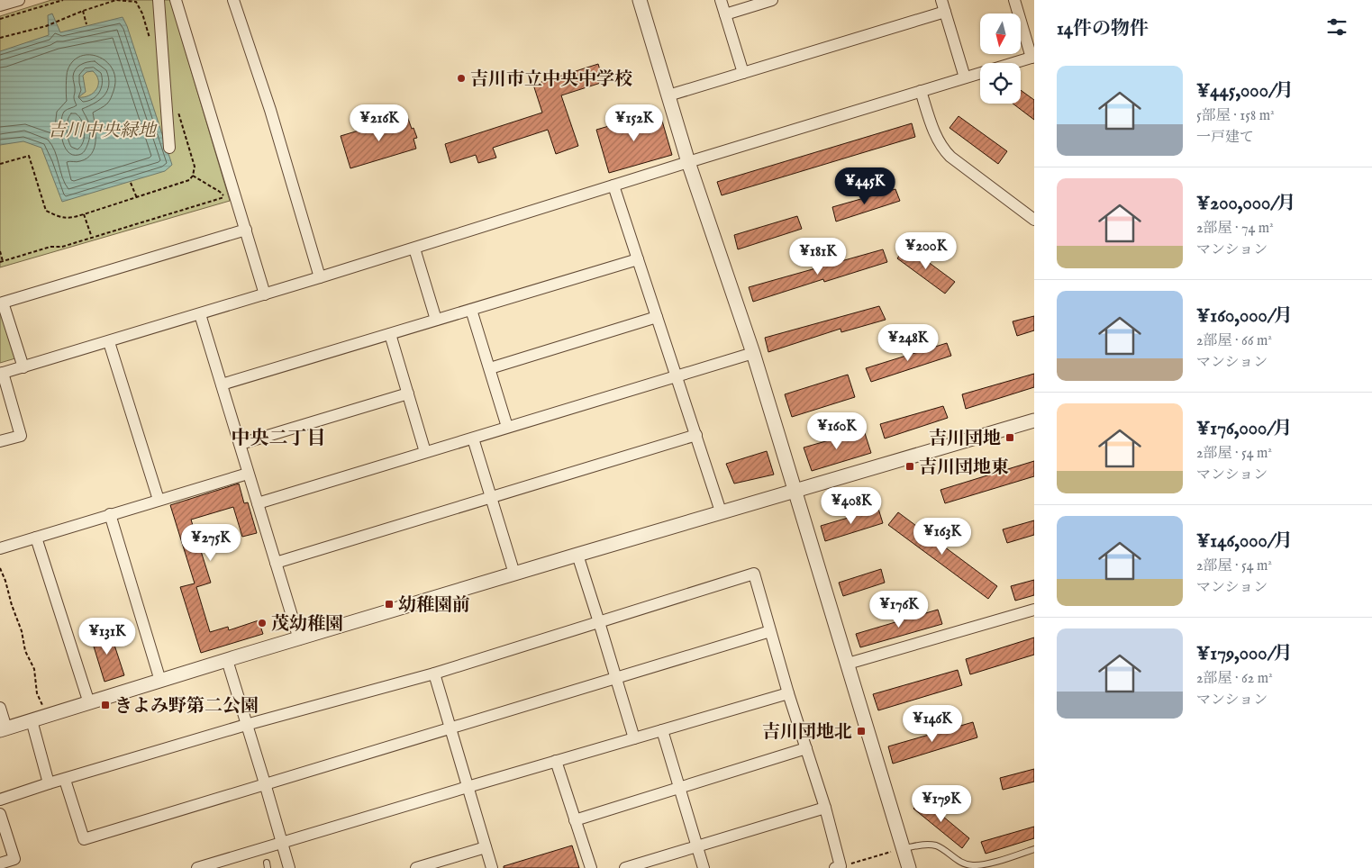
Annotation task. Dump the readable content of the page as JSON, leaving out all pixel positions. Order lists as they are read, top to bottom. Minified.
{"districts":["中央二丁目"],"parks":["吉川中央緑地"],"places":{"other":["吉川市立中央中学校","茂幼稚園"],"transit":["吉川団地","吉川団地東","幼稚園前","きよみ野第二公園","吉川団地北"]},"north":"bottom","page":{"heading":"14件の物件","list":[{"name":"¥445,000/月","note":"5部屋 · 158 m² · 一戸建て"},{"name":"¥200,000/月","note":"2部屋 · 74 m² · マンション"},{"name":"¥160,000/月","note":"2部屋 · 66 m² · マンション"},{"name":"¥176,000/月","note":"2部屋 · 54 m² · マンション"},{"name":"¥146,000/月","note":"2部屋 · 54 m² · マンション"},{"name":"¥179,000/月","note":"2部屋 · 62 m² · マンション"}],"price":["¥216K","¥152K","¥445K","¥200K","¥181K","¥248K","¥160K","¥408K","¥163K","¥275K","¥176K","¥131K","¥146K","¥179K"]}}
